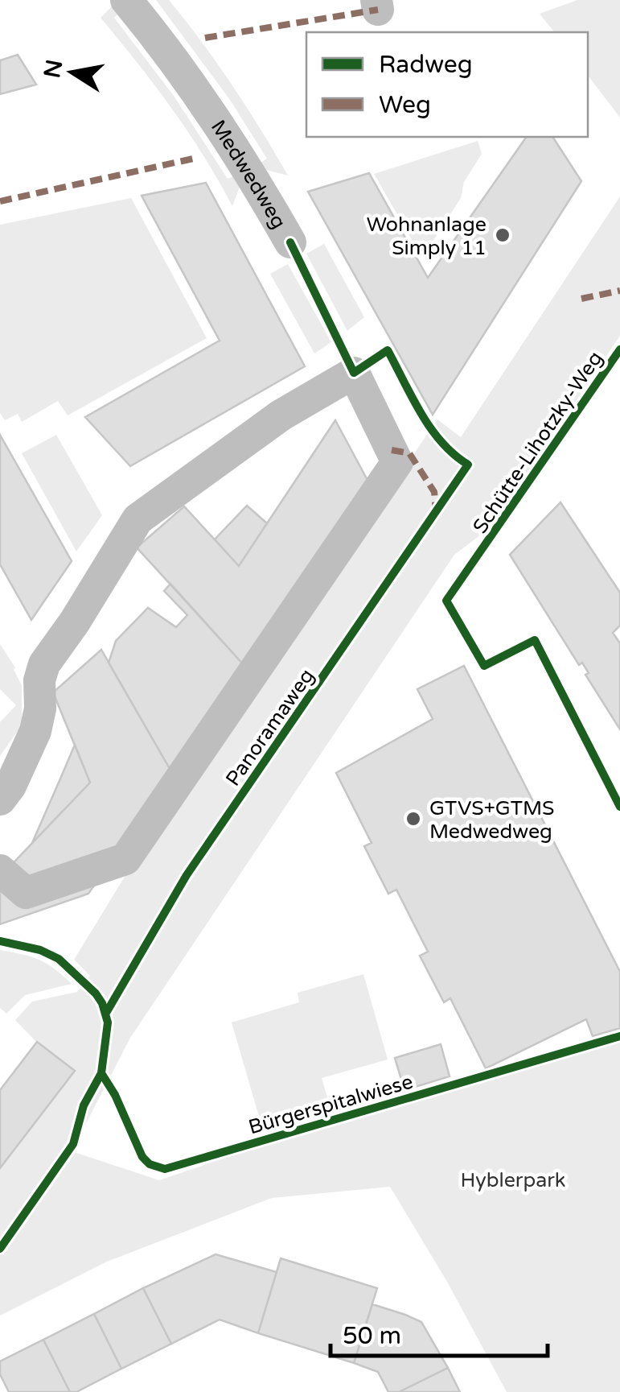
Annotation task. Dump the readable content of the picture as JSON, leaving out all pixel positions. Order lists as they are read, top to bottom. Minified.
{"streets":{"street":["Medwedweg"],"cycle path":["Schütte-Lihotzky-Weg","Panoramaweg","Bürgerspitalwiese"]},"parks":["Hyblerpark"],"places":["Wohnanlage Simply 11","GTVS+GTMS Medwedweg"],"legend":["Radweg","Weg"],"scale_bar":"50 m","north":"left"}
